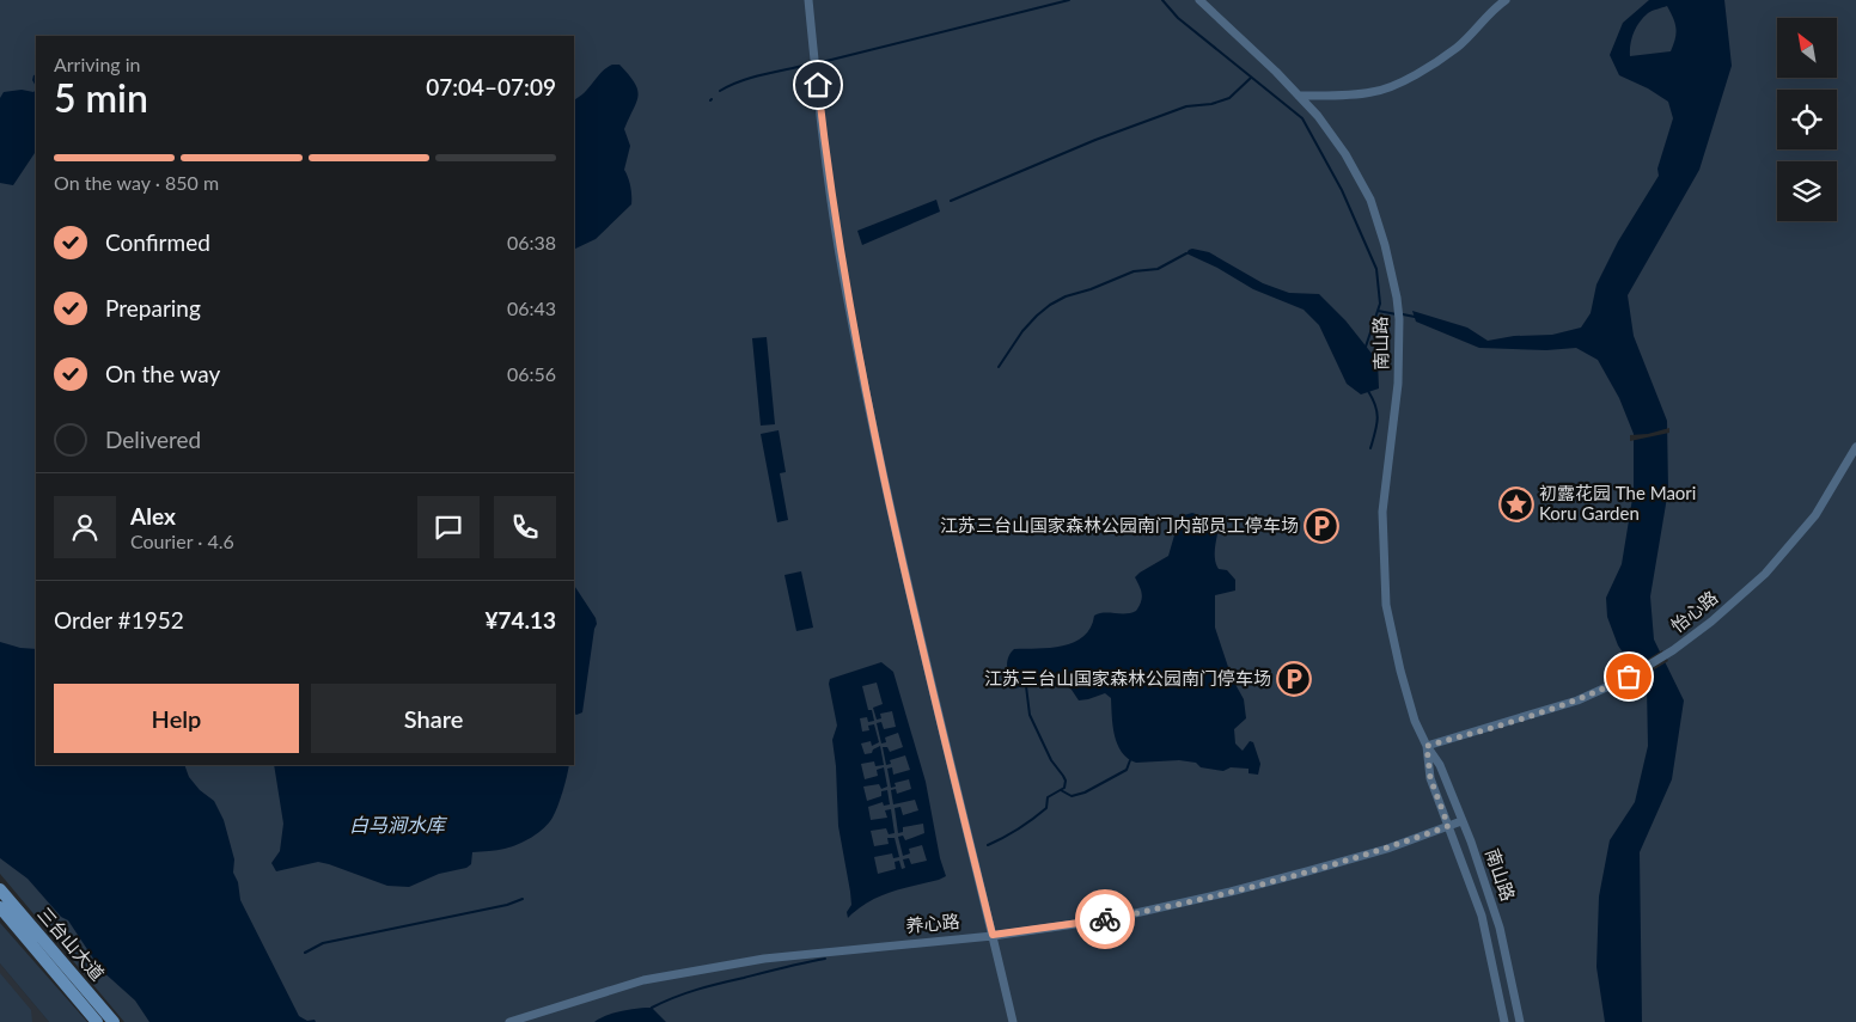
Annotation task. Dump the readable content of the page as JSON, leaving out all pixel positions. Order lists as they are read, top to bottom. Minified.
{"streets":{"main road":["三台山大道"],"street":["南山路","怡心路","养心路"]},"crossings":[["南山路","怡心路"],["南山路","养心路"]],"water":["白马涧水库"],"places":{"place":["初露花园 The Maori Koru Garden"],"parking":["江苏三台山国家森林公园南门内部员工停车场","江苏三台山国家森林公园南门停车场"]},"north":"top left","page":{"heading":["5 min","Arriving in","07:04–07:09"],"panel":["Alex","Courier · 4.6","Order #1952","¥74.13"],"bar":"On the way · 850 m","list":[["Confirmed","06:38"],["Preparing","06:43"],["On the way","06:56"],"Delivered"],"buttons":["Help","Share"]}}
